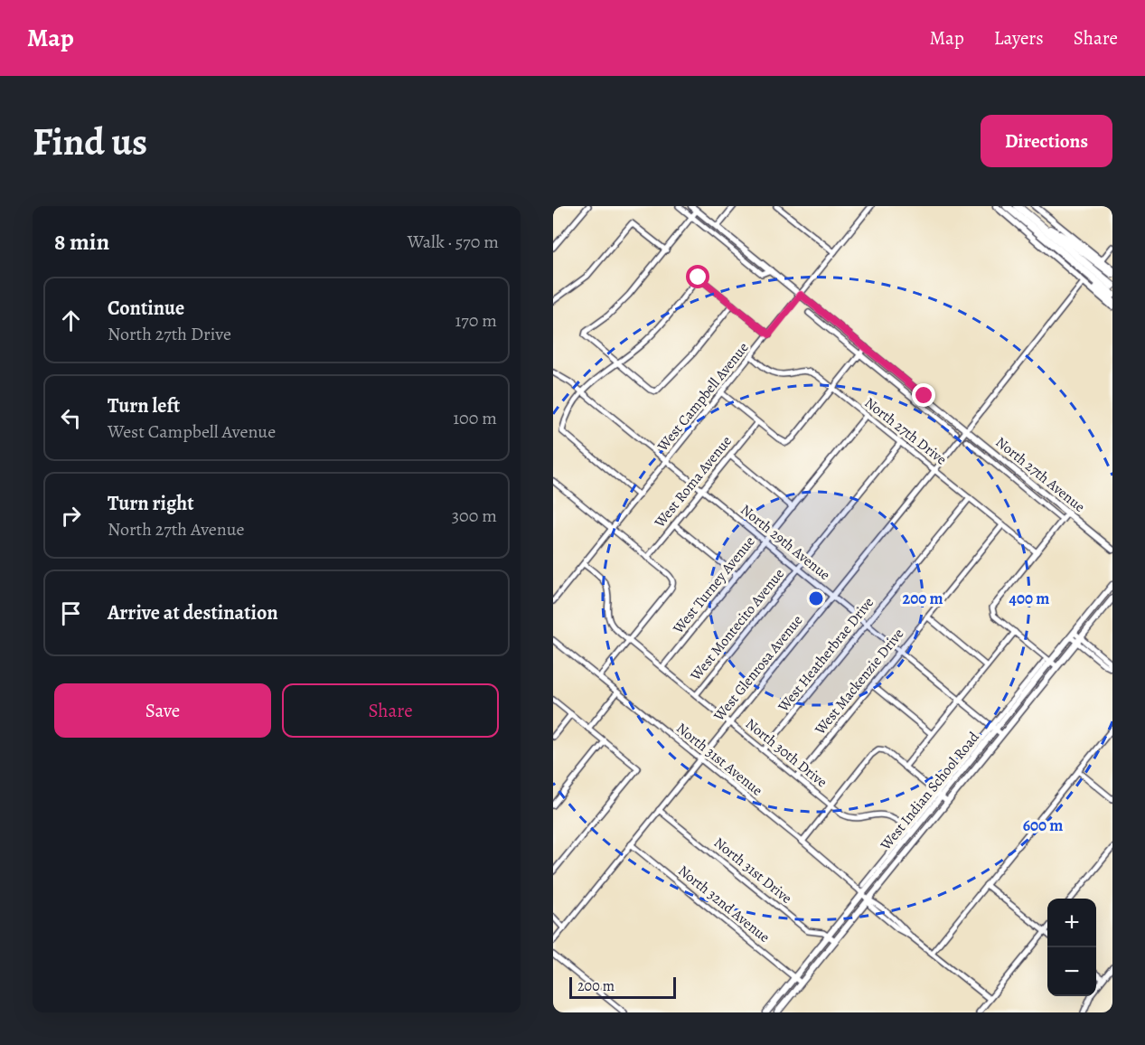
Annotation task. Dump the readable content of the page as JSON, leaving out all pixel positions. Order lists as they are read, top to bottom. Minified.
{"streets":{"main road":["North 27th Avenue","West Indian School Road"],"street":["West Campbell Avenue","North 27th Drive","West Roma Avenue","North 29th Avenue","West Turney Avenue","West Montecito Avenue","West Heatherbrae Drive","West Glenrosa Avenue","West Mackenzie Drive","North 30th Drive","North 31st Avenue","North 31st Drive","North 32nd Avenue"]},"crossings":[["West Campbell Avenue","North 27th Drive"],["West Campbell Avenue","North 27th Avenue"],["West Campbell Avenue","North 29th Avenue"],["West Campbell Avenue","North 30th Drive"],["North 27th Drive","West Turney Avenue"],["North 27th Drive","West Montecito Avenue"],["North 27th Drive","West Heatherbrae Drive"],["North 27th Drive","West Glenrosa Avenue"],["North 27th Drive","West Mackenzie Drive"],["North 27th Avenue","West Glenrosa Avenue"],["West Roma Avenue","North 29th Avenue"],["North 29th Avenue","West Turney Avenue"],["North 29th Avenue","West Montecito Avenue"],["North 29th Avenue","West Heatherbrae Drive"],["North 29th Avenue","West Glenrosa Avenue"],["North 29th Avenue","West Mackenzie Drive"],["North 29th Avenue","West Indian School Road"],["West Turney Avenue","North 30th Drive"],["West Montecito Avenue","North 30th Drive"],["West Heatherbrae Drive","North 30th Drive"],["West Glenrosa Avenue","North 30th Drive"],["West Glenrosa Avenue","North 31st Avenue"],["West Glenrosa Avenue","North 31st Drive"],["West Glenrosa Avenue","North 32nd Avenue"],["West Mackenzie Drive","North 30th Drive"],["North 30th Drive","West Indian School Road"],["North 31st Avenue","West Indian School Road"],["West Indian School Road","North 31st Drive"],["West Indian School Road","North 32nd Avenue"]],"scale_bar":"200 m","page":{"header":"Map","nav":["Map","Layers","Share"],"buttons":["Directions",["Save","Share"]],"title":"Find us","heading":["8 min","Walk · 570 m"],"list":[["Continue","North 27th Drive","170 m"],["Turn left","West Campbell Avenue","100 m"],["Turn right","North 27th Avenue","300 m"],"Arrive at destination"],"map_buttons":["+","−"],"scale":"200 m"},"rings":["200 m","400 m","600 m"]}
